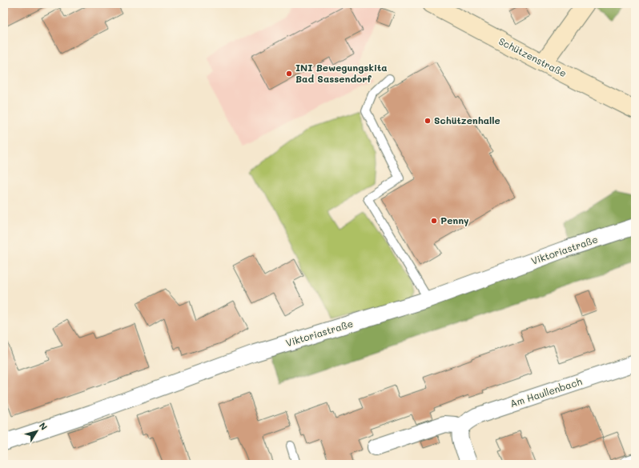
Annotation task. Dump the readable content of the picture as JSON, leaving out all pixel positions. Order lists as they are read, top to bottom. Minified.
{"streets":{"street":["Schützenstraße","Viktoriastraße","Am Haullenbach"]},"places":["INI Bewegungskita Bad Sassendorf","Schützenhalle","Penny"],"north":"top right"}
